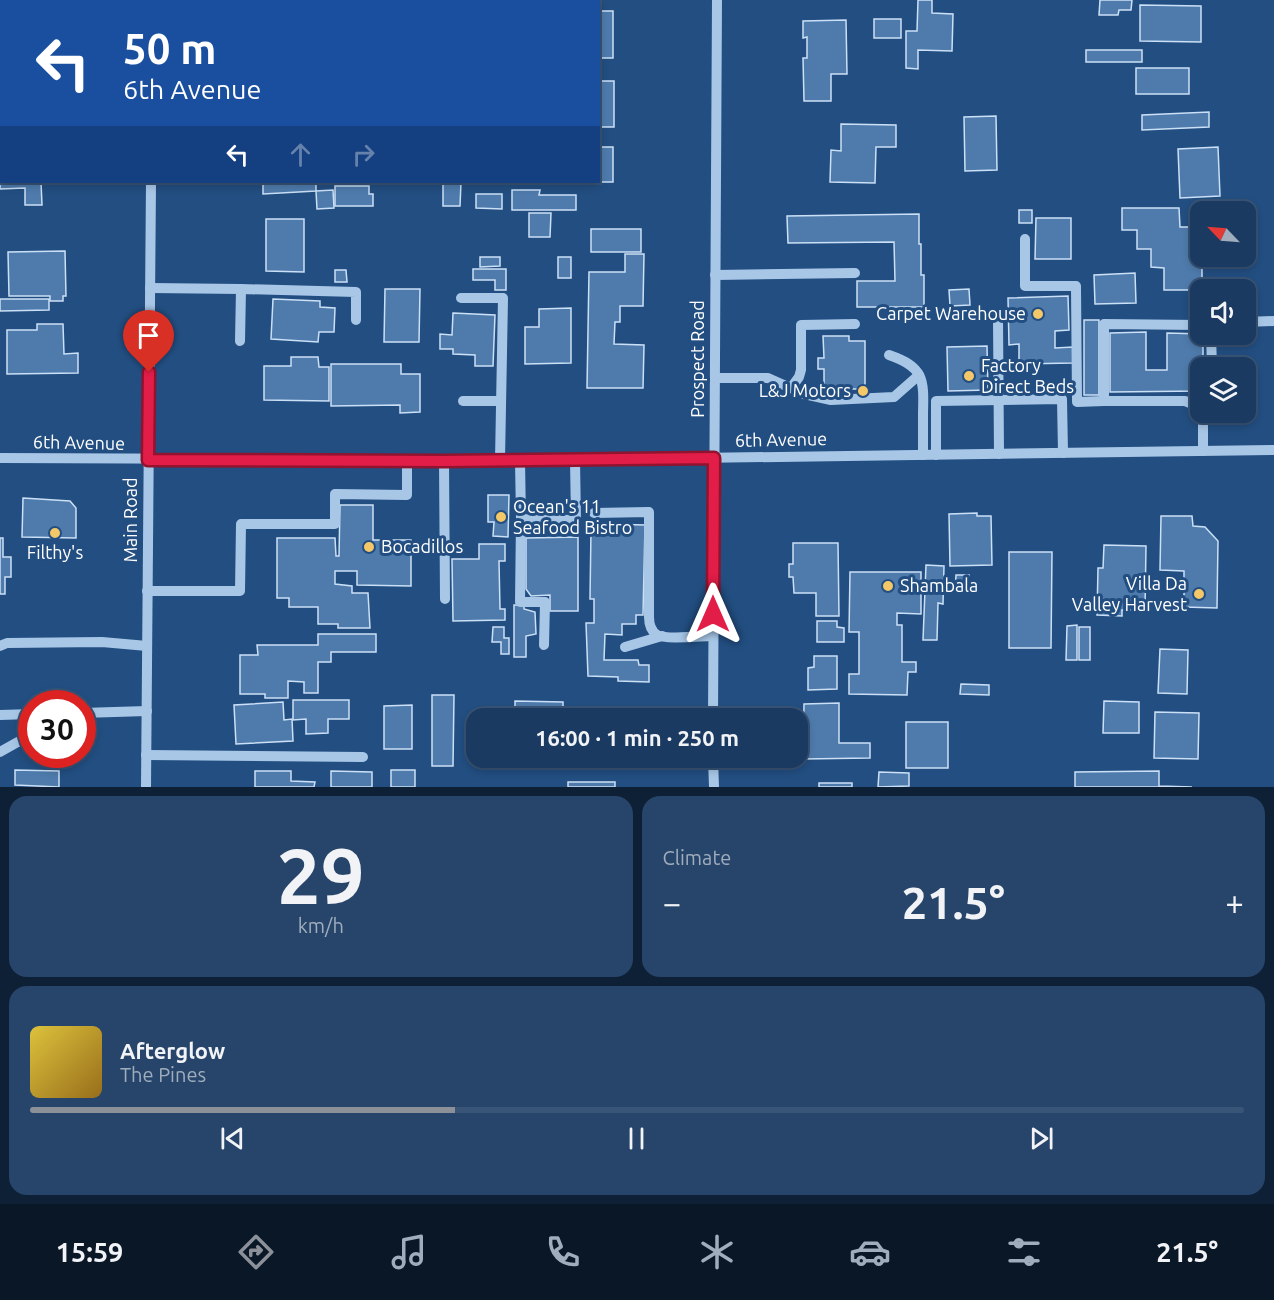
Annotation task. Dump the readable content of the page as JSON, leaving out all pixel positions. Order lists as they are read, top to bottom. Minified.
{"streets":{"street":["Prospect Road","6th Avenue","Main Road"]},"crossings":[["Prospect Road","6th Avenue"],["6th Avenue","Main Road"]],"places":["Carpet Warehouse","Factory Direct Beds","L&J Motors","Ocean's 11 Seafood Bistro","Filthy's","Bocadillos","Shambala","Villa Da Valley Harvest"],"north":"top left","page":{"turn":["50 m","6th Avenue"],"limit":"30","trip":"16:00 · 1 min · 250 m","tile":[["29","km/h"],"Climate"],"heat":["−","21.5°","+"],"song":["Afterglow","The Pines"],"tabs":["15:59","21.5°"]}}
